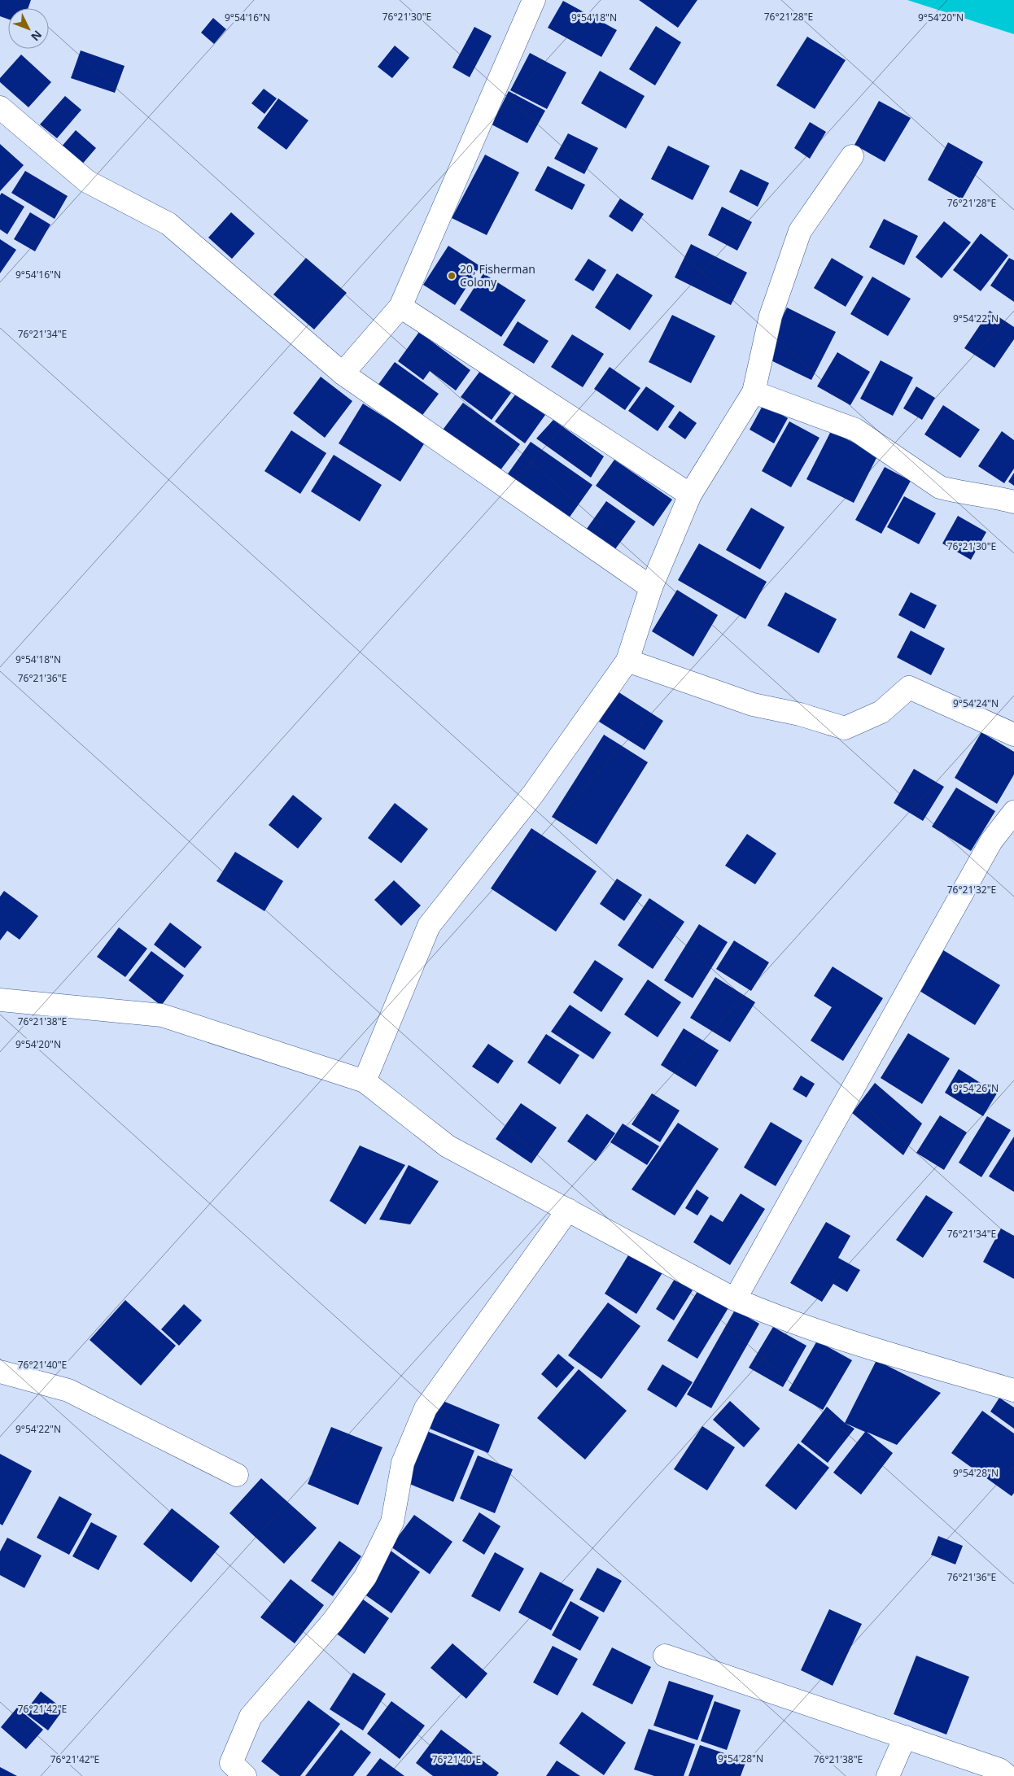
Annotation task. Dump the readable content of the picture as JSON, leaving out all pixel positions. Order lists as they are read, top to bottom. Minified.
{"places":["20, Fisherman Colony"],"north":"bottom right","coordinates":["76°21'28\"E","76°21'30\"E","9°54'16\"N","9°54'18\"N","9°54'20\"N","9°54'22\"N","76°21'34\"E","76°21'36\"E","9°54'24\"N","76°21'32\"E","76°21'38\"E","9°54'26\"N","76°21'40\"E","9°54'28\"N","76°21'42\"E"]}
